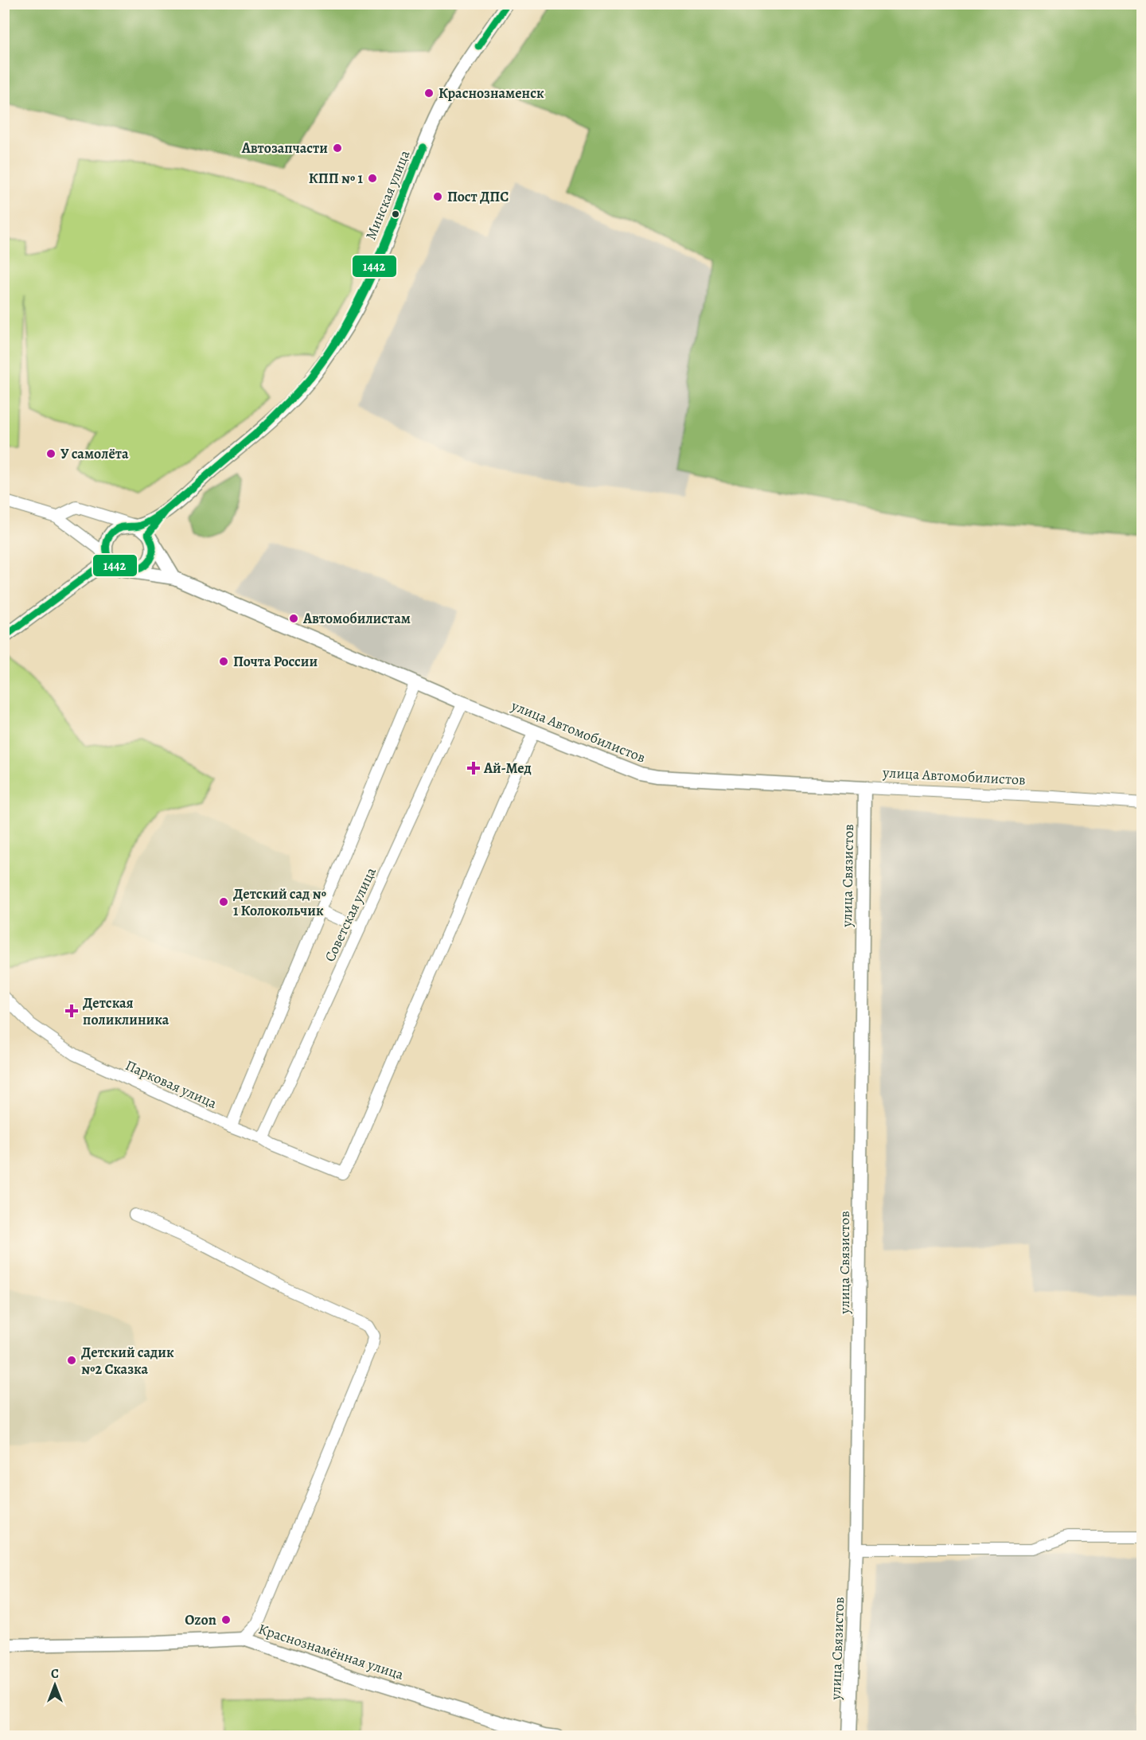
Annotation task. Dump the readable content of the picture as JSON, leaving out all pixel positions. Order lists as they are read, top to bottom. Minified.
{"streets":{"street":["Минская улица","улица Автомобилистов","улица Связистов","Советская улица","Парковая улица","Краснознамённая улица"]},"crossings":[["Минская улица","улица Автомобилистов"],["улица Автомобилистов","улица Связистов"],["улица Автомобилистов","Советская улица"],["улица Автомобилистов","Парковая улица"],["Советская улица","Парковая улица"]],"places":{"other":["Краснознаменск","Автозапчасти","КПП № 1","Пост ДПС","У самолёта","Автомобилистам","Почта России","Детский сад № 1 Колокольчик","Детский садик №2 Сказка","Ozon"],"health":["Ай-Мед","Детская поликлиника"]},"lines":["transit line 1442"],"north":"top"}
